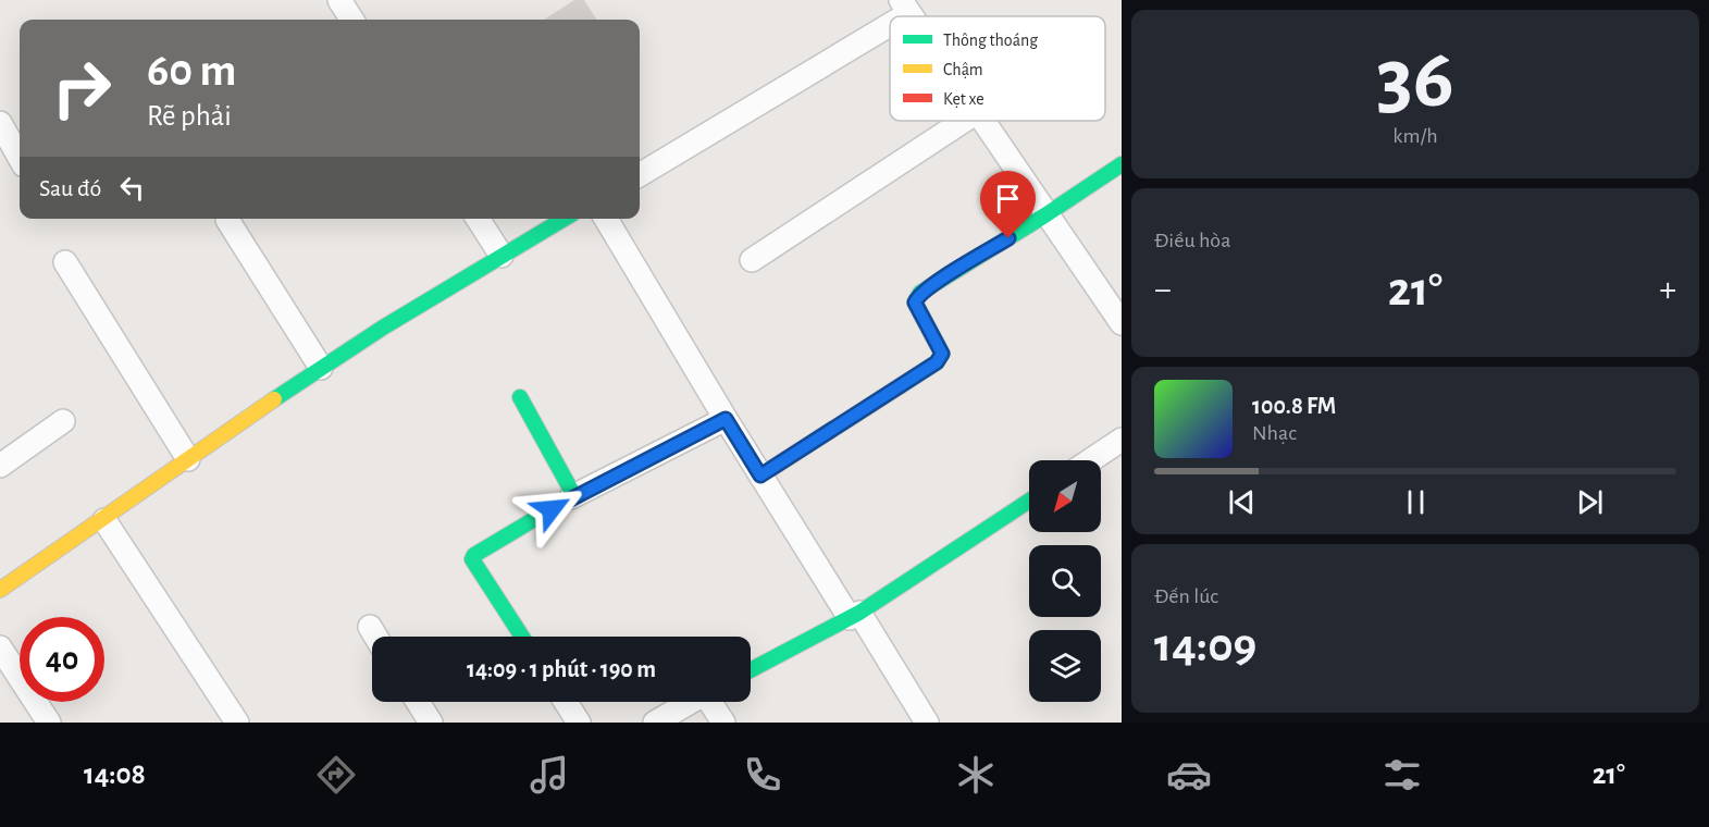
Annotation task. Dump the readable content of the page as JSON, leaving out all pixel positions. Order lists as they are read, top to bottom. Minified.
{"legend":["Thông thoáng","Chậm","Kẹt xe"],"north":"bottom left","page":{"tile":[["36","km/h"],"Điều hòa",["Đến lúc","14:09"]],"turn":["60 m","Rẽ phải"],"then":"Sau đó","heat":["−","21°","+"],"song":["100.8 FM","Nhạc"],"limit":"40","trip":"14:09 · 1 phút · 190 m","tabs":["14:08","21°"]}}
